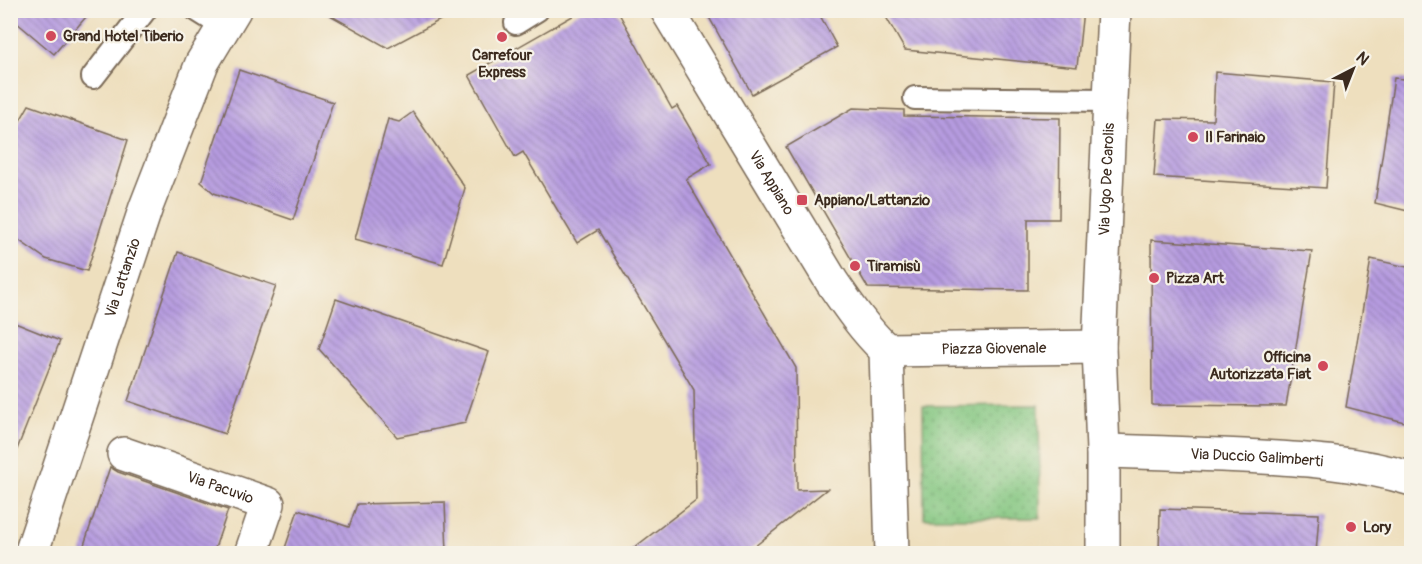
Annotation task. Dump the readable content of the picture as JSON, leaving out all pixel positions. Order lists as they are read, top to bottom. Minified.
{"streets":{"street":["Via Ugo De Carolis","Via Appiano","Via Lattanzio","Piazza Giovenale","Via Duccio Galimberti","Via Pacuvio"]},"crossings":[["Via Ugo De Carolis","Piazza Giovenale"],["Via Appiano","Piazza Giovenale"]],"places":{"other":["Grand Hotel Tiberio","Carrefour Express","Il Farinaio","Tiramisù","Pizza Art","Officina Autorizzata Fiat","Lory"],"transit":["Appiano/Lattanzio"]},"north":"top right"}
